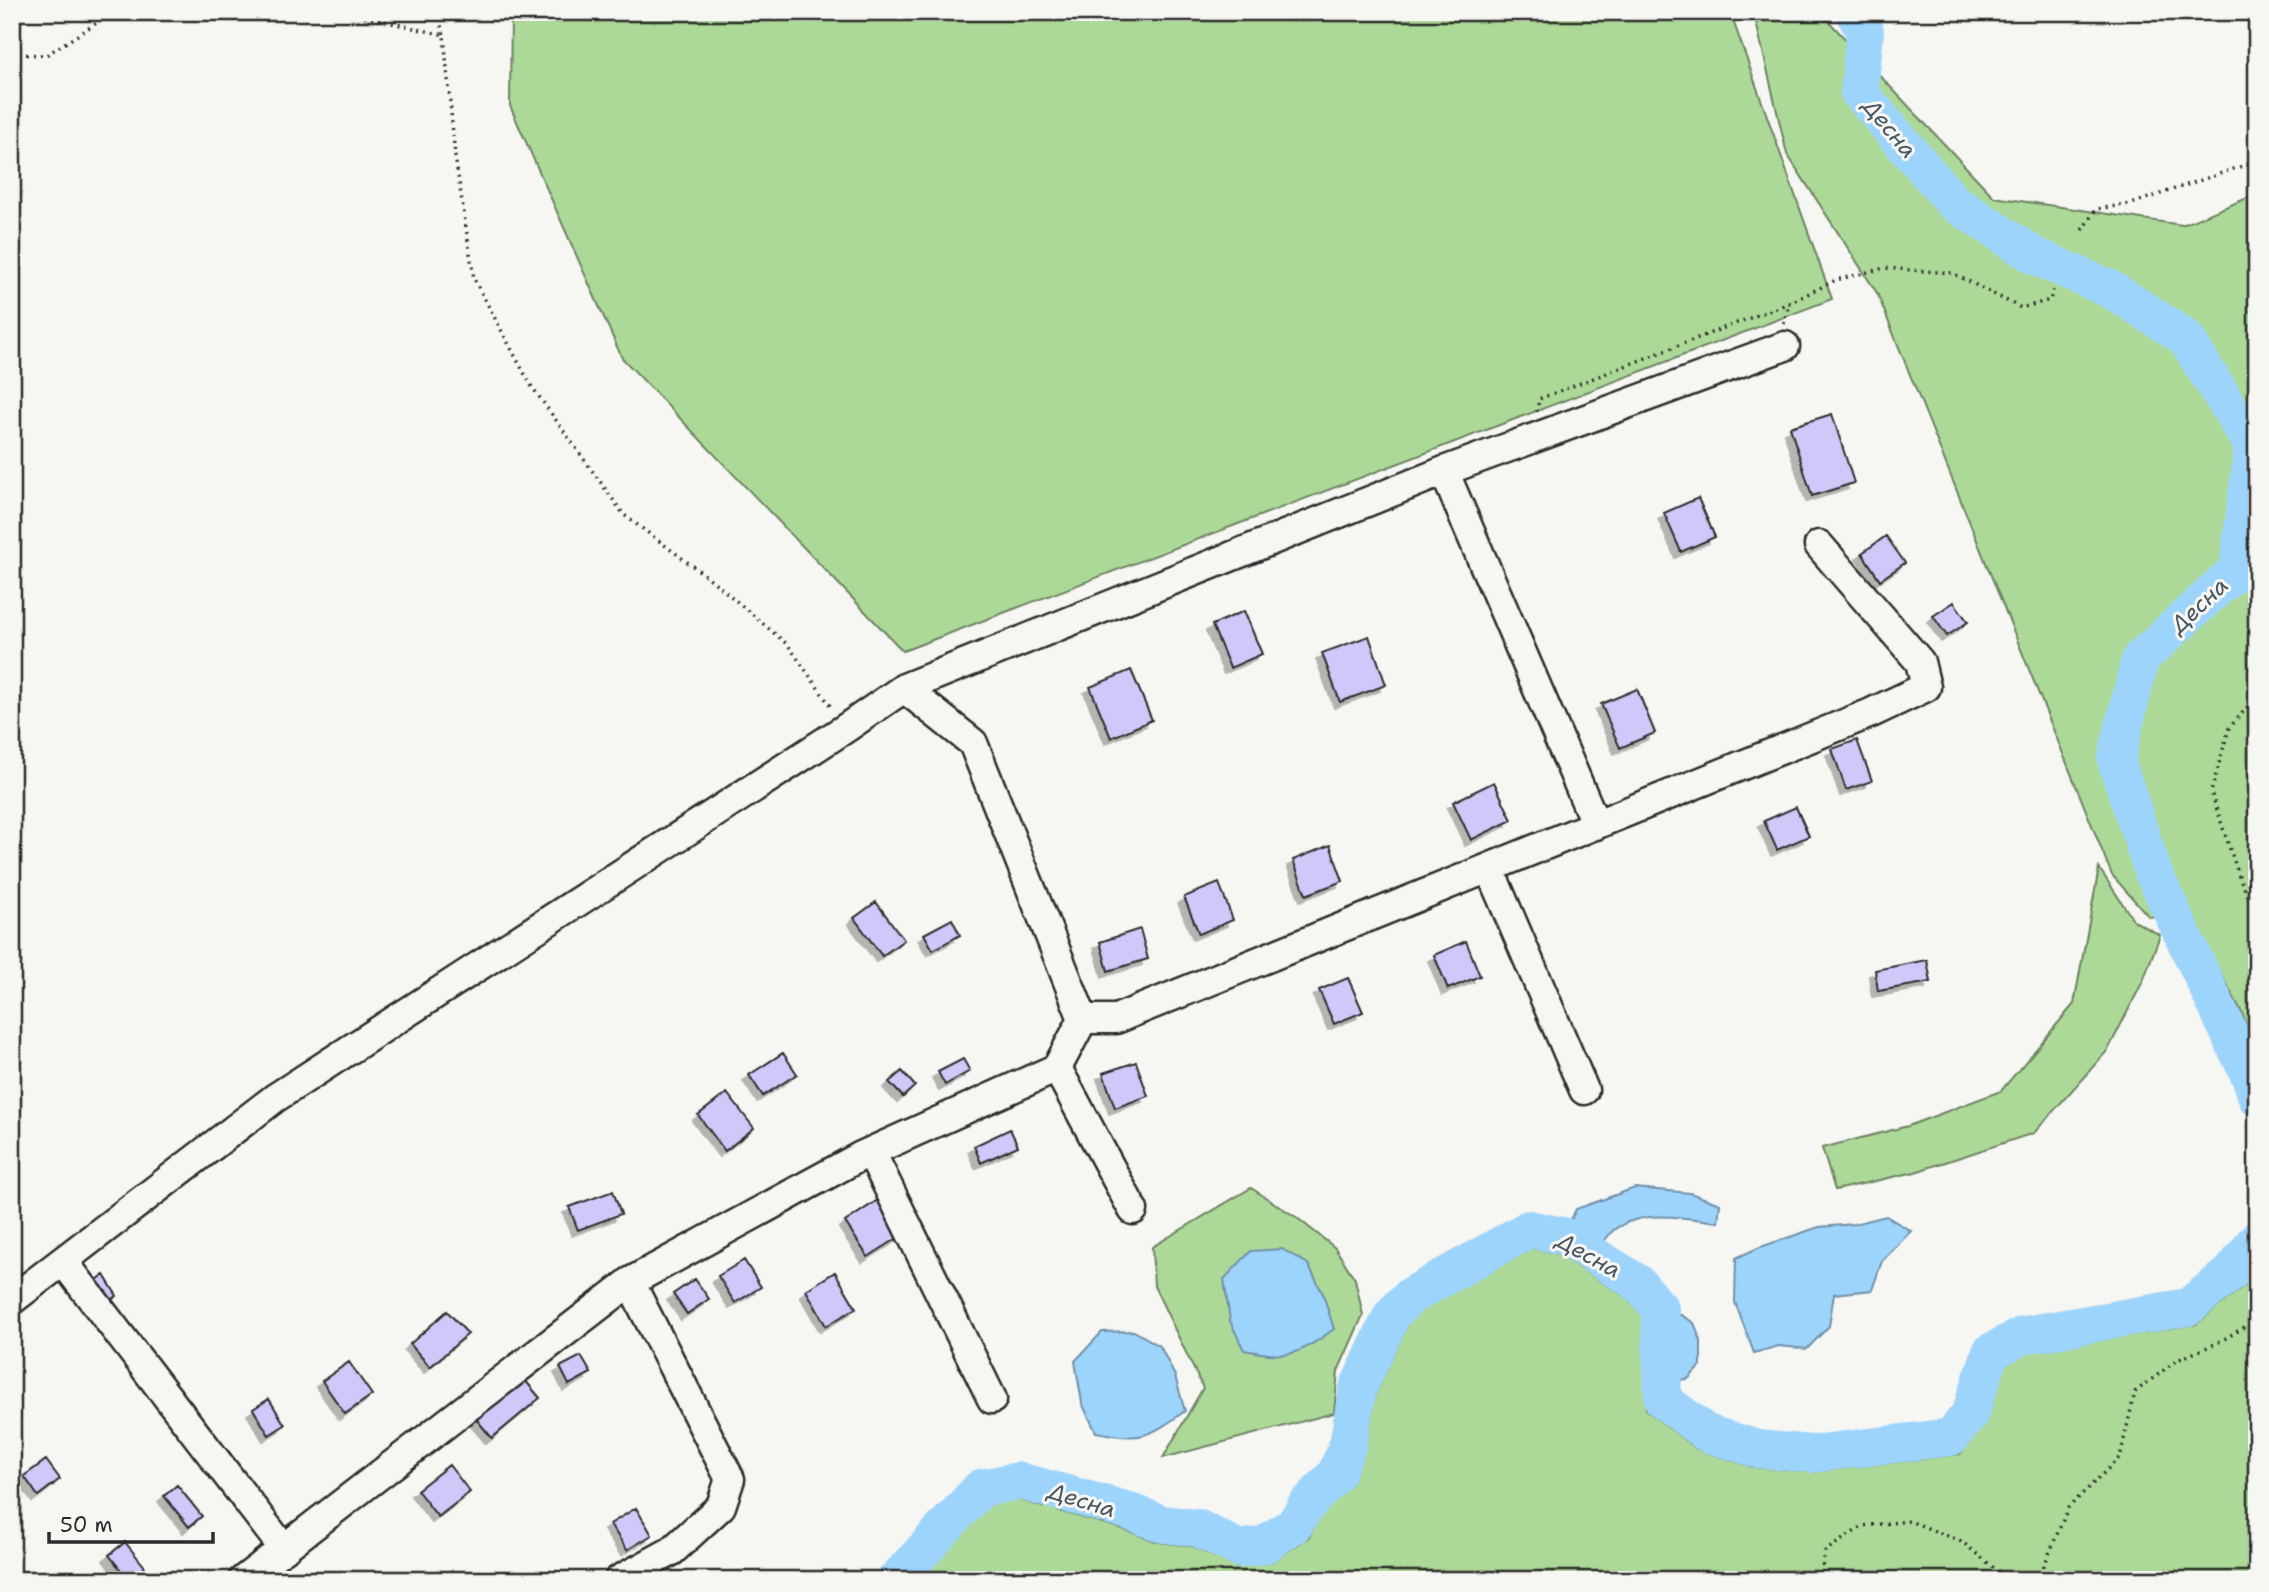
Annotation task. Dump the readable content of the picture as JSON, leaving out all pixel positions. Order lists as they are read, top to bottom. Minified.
{"water":["Десна"],"scale_bar":"50 m"}
